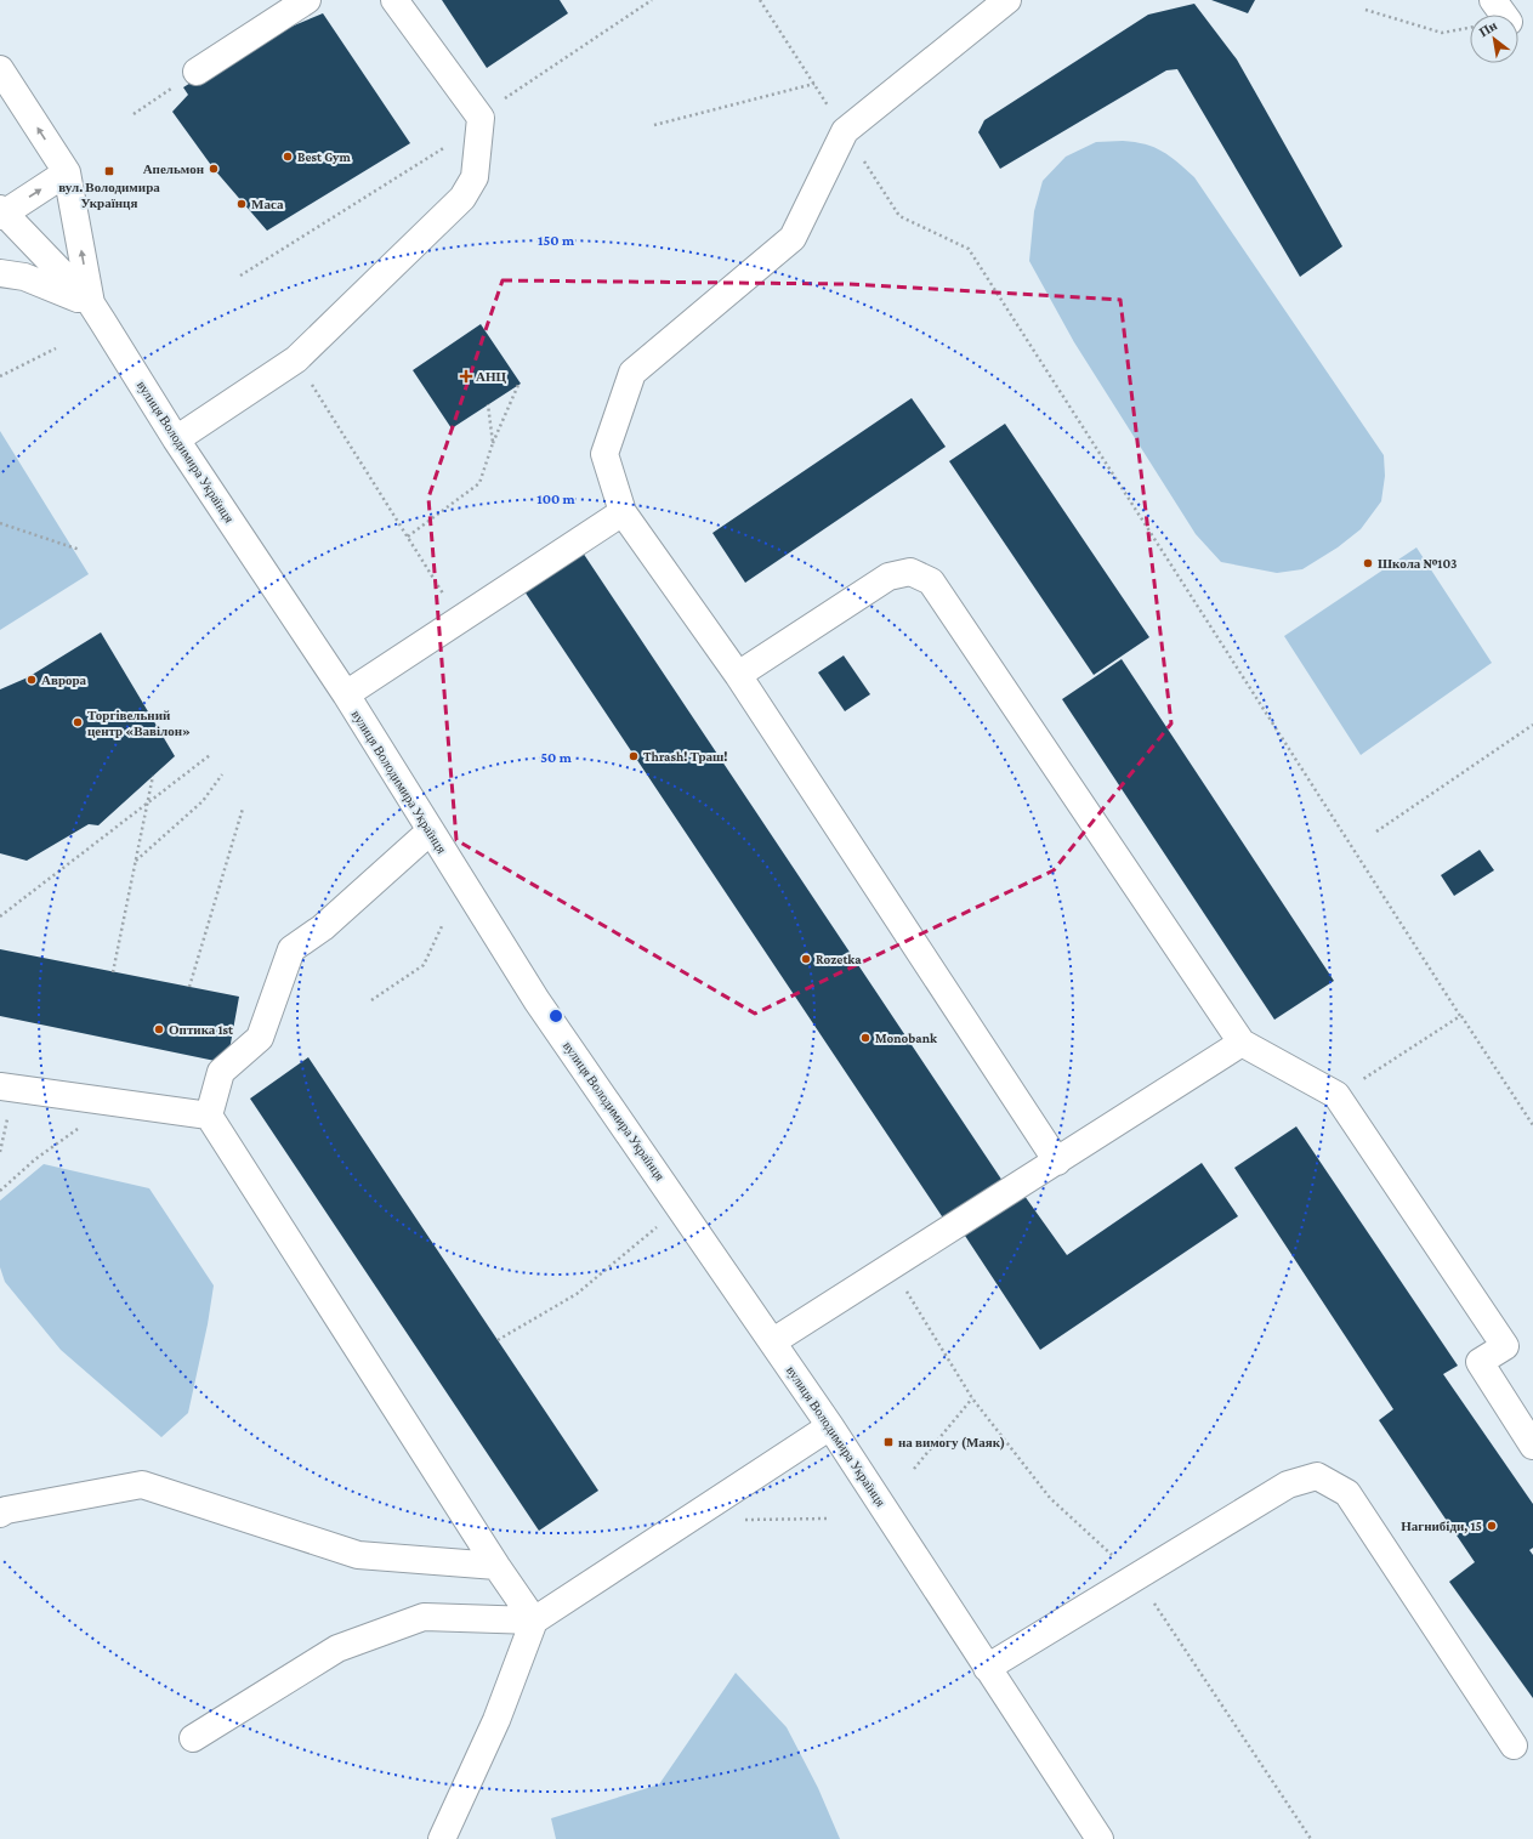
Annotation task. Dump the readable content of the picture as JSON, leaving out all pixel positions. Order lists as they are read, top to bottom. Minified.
{"streets":{"street":["вулиця Володимира Українця"]},"places":{"other":["Best Gym","Апельмон","Маса","Школа №103","Аврора","Торгівельний центр «Вавілон»","Thrash! Траш!","Rozetka","Оптика 1st","Monobank","Нагнибіди, 15"],"transit":["вул. Володимира Українця","на вимогу (Маяк)"],"health":["АНЦ"]},"north":"top left","rings":["150 m","100 m","50 m"]}
